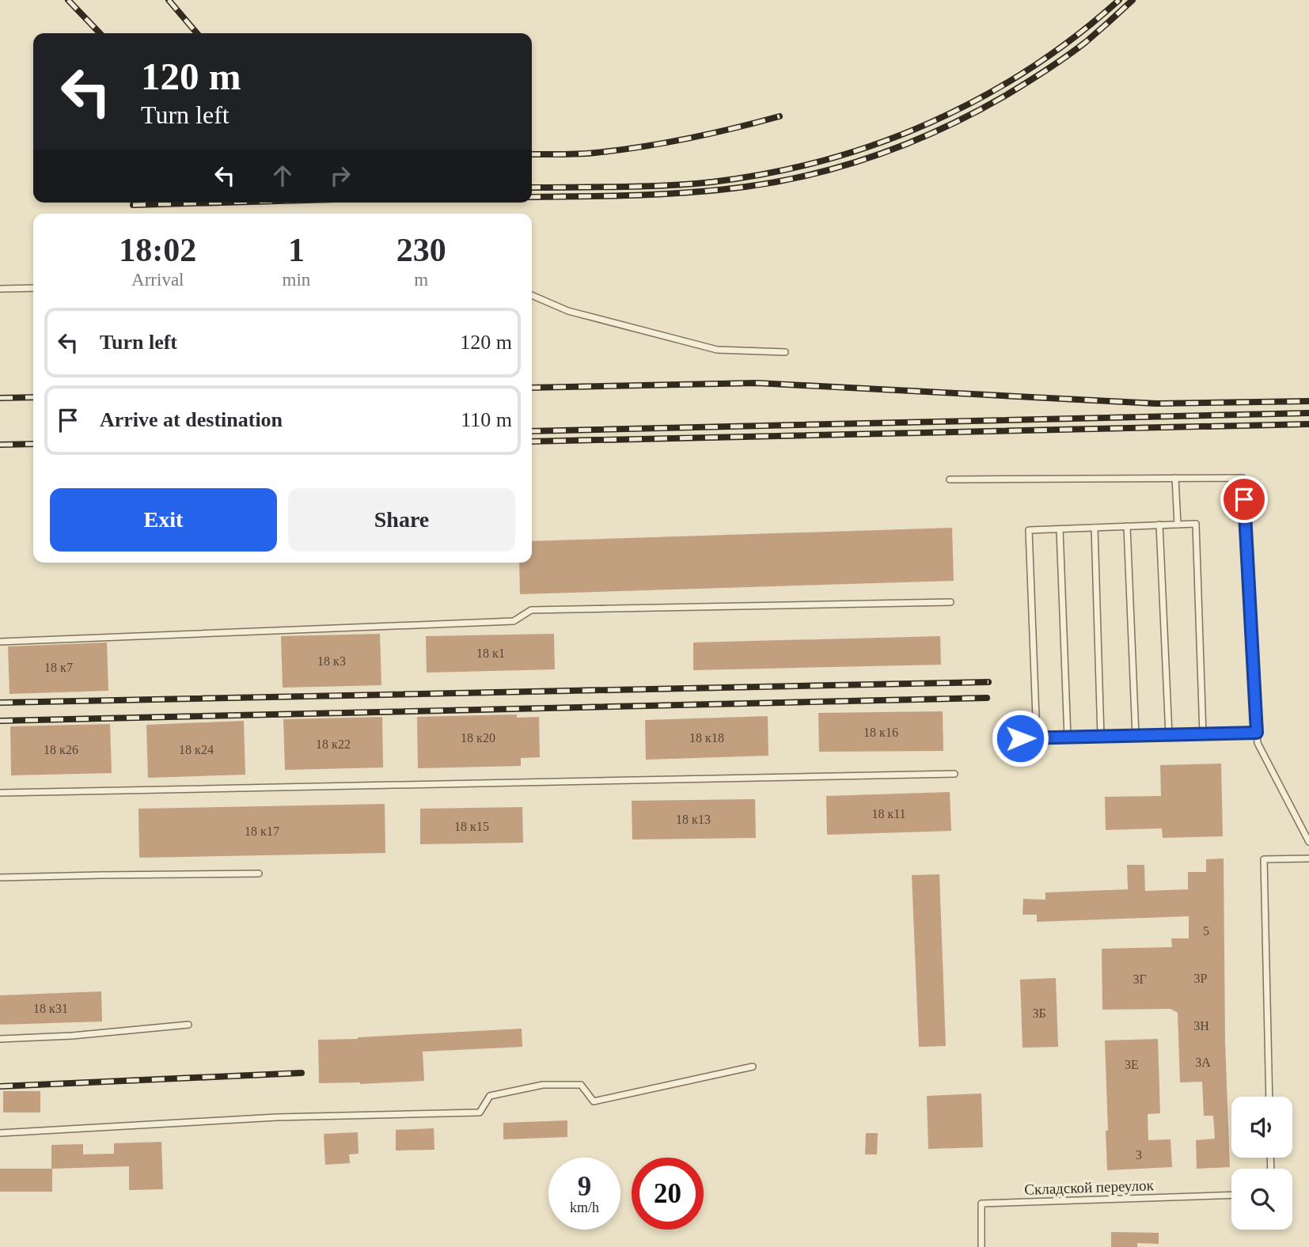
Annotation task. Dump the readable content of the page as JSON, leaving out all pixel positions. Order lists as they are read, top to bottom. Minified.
{"streets":{"lane":["Складской переулок"]},"house_numbers":["18 к1","18 к3","18 к7","18 к16","18 к20","18 к18","18 к22","18 к26","18 к24","18 к11","18 к13","18 к15","18 к17","5","3Р","3Г","18 к31","3Б","3Н","3А","3Е","3"],"page":{"turn":["120 m","Turn left"],"eta":["18:02","Arrival","1","min","230","m"],"list":[{"name":"Turn left","value":"120 m"},{"name":"Arrive at destination","value":"110 m"}],"buttons":["Exit","Share"],"speed":"9 km/h","limit":"20"}}
